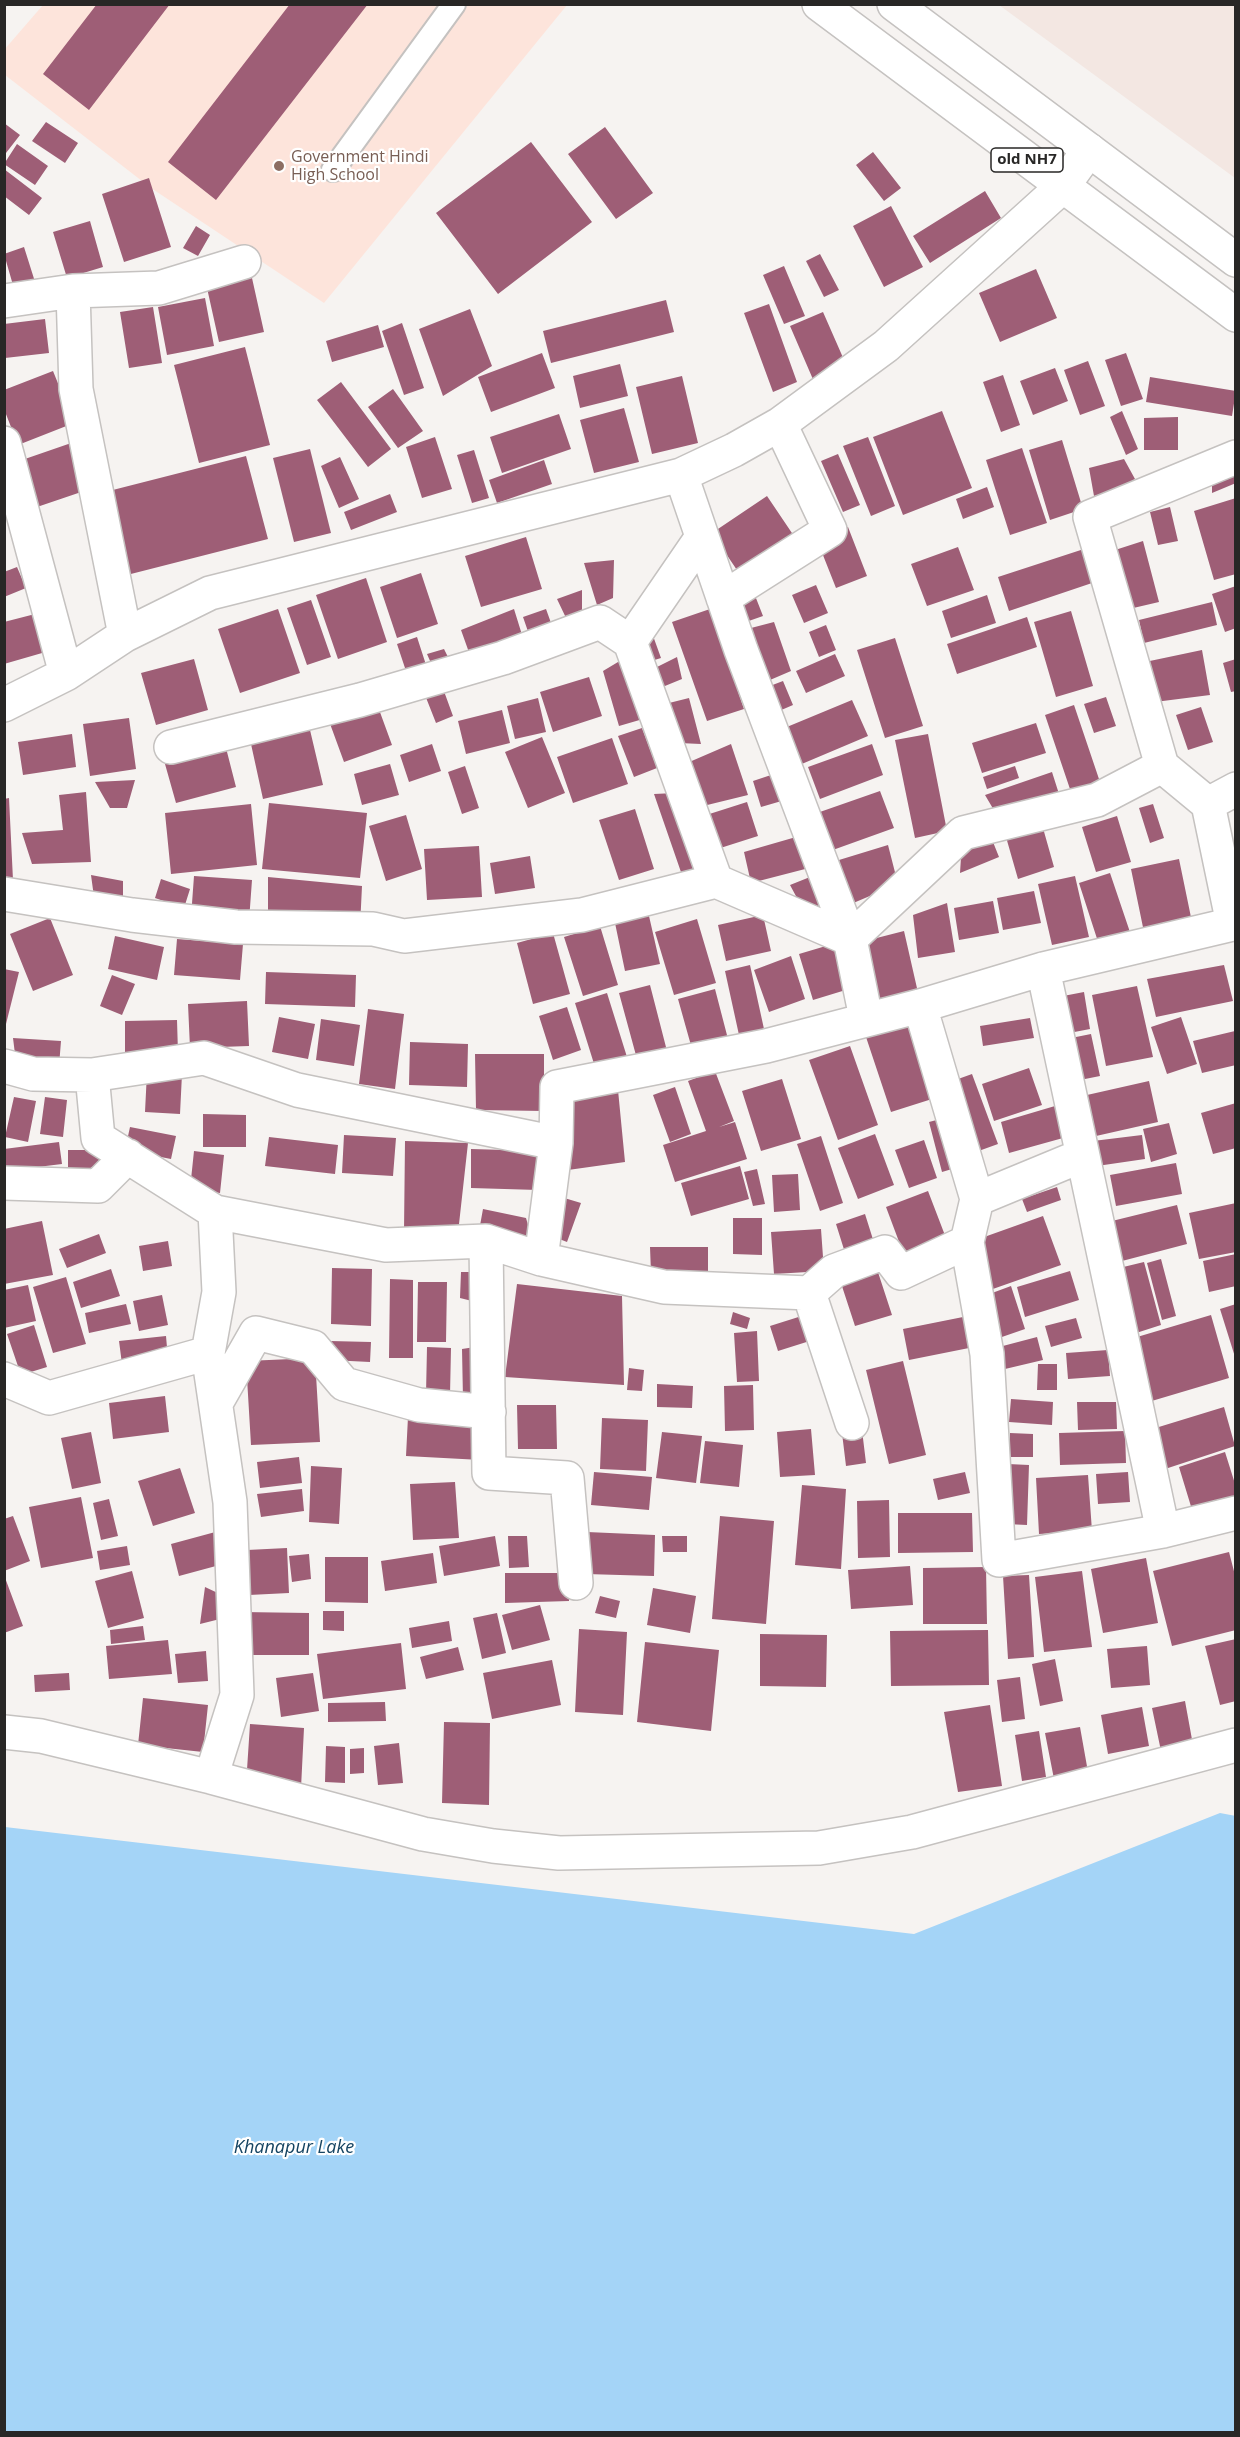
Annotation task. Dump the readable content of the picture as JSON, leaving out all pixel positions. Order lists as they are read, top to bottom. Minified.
{"streets":{"street":["old NH7"]},"water":["Khanapur Lake"],"places":["Government Hindi High School"]}
